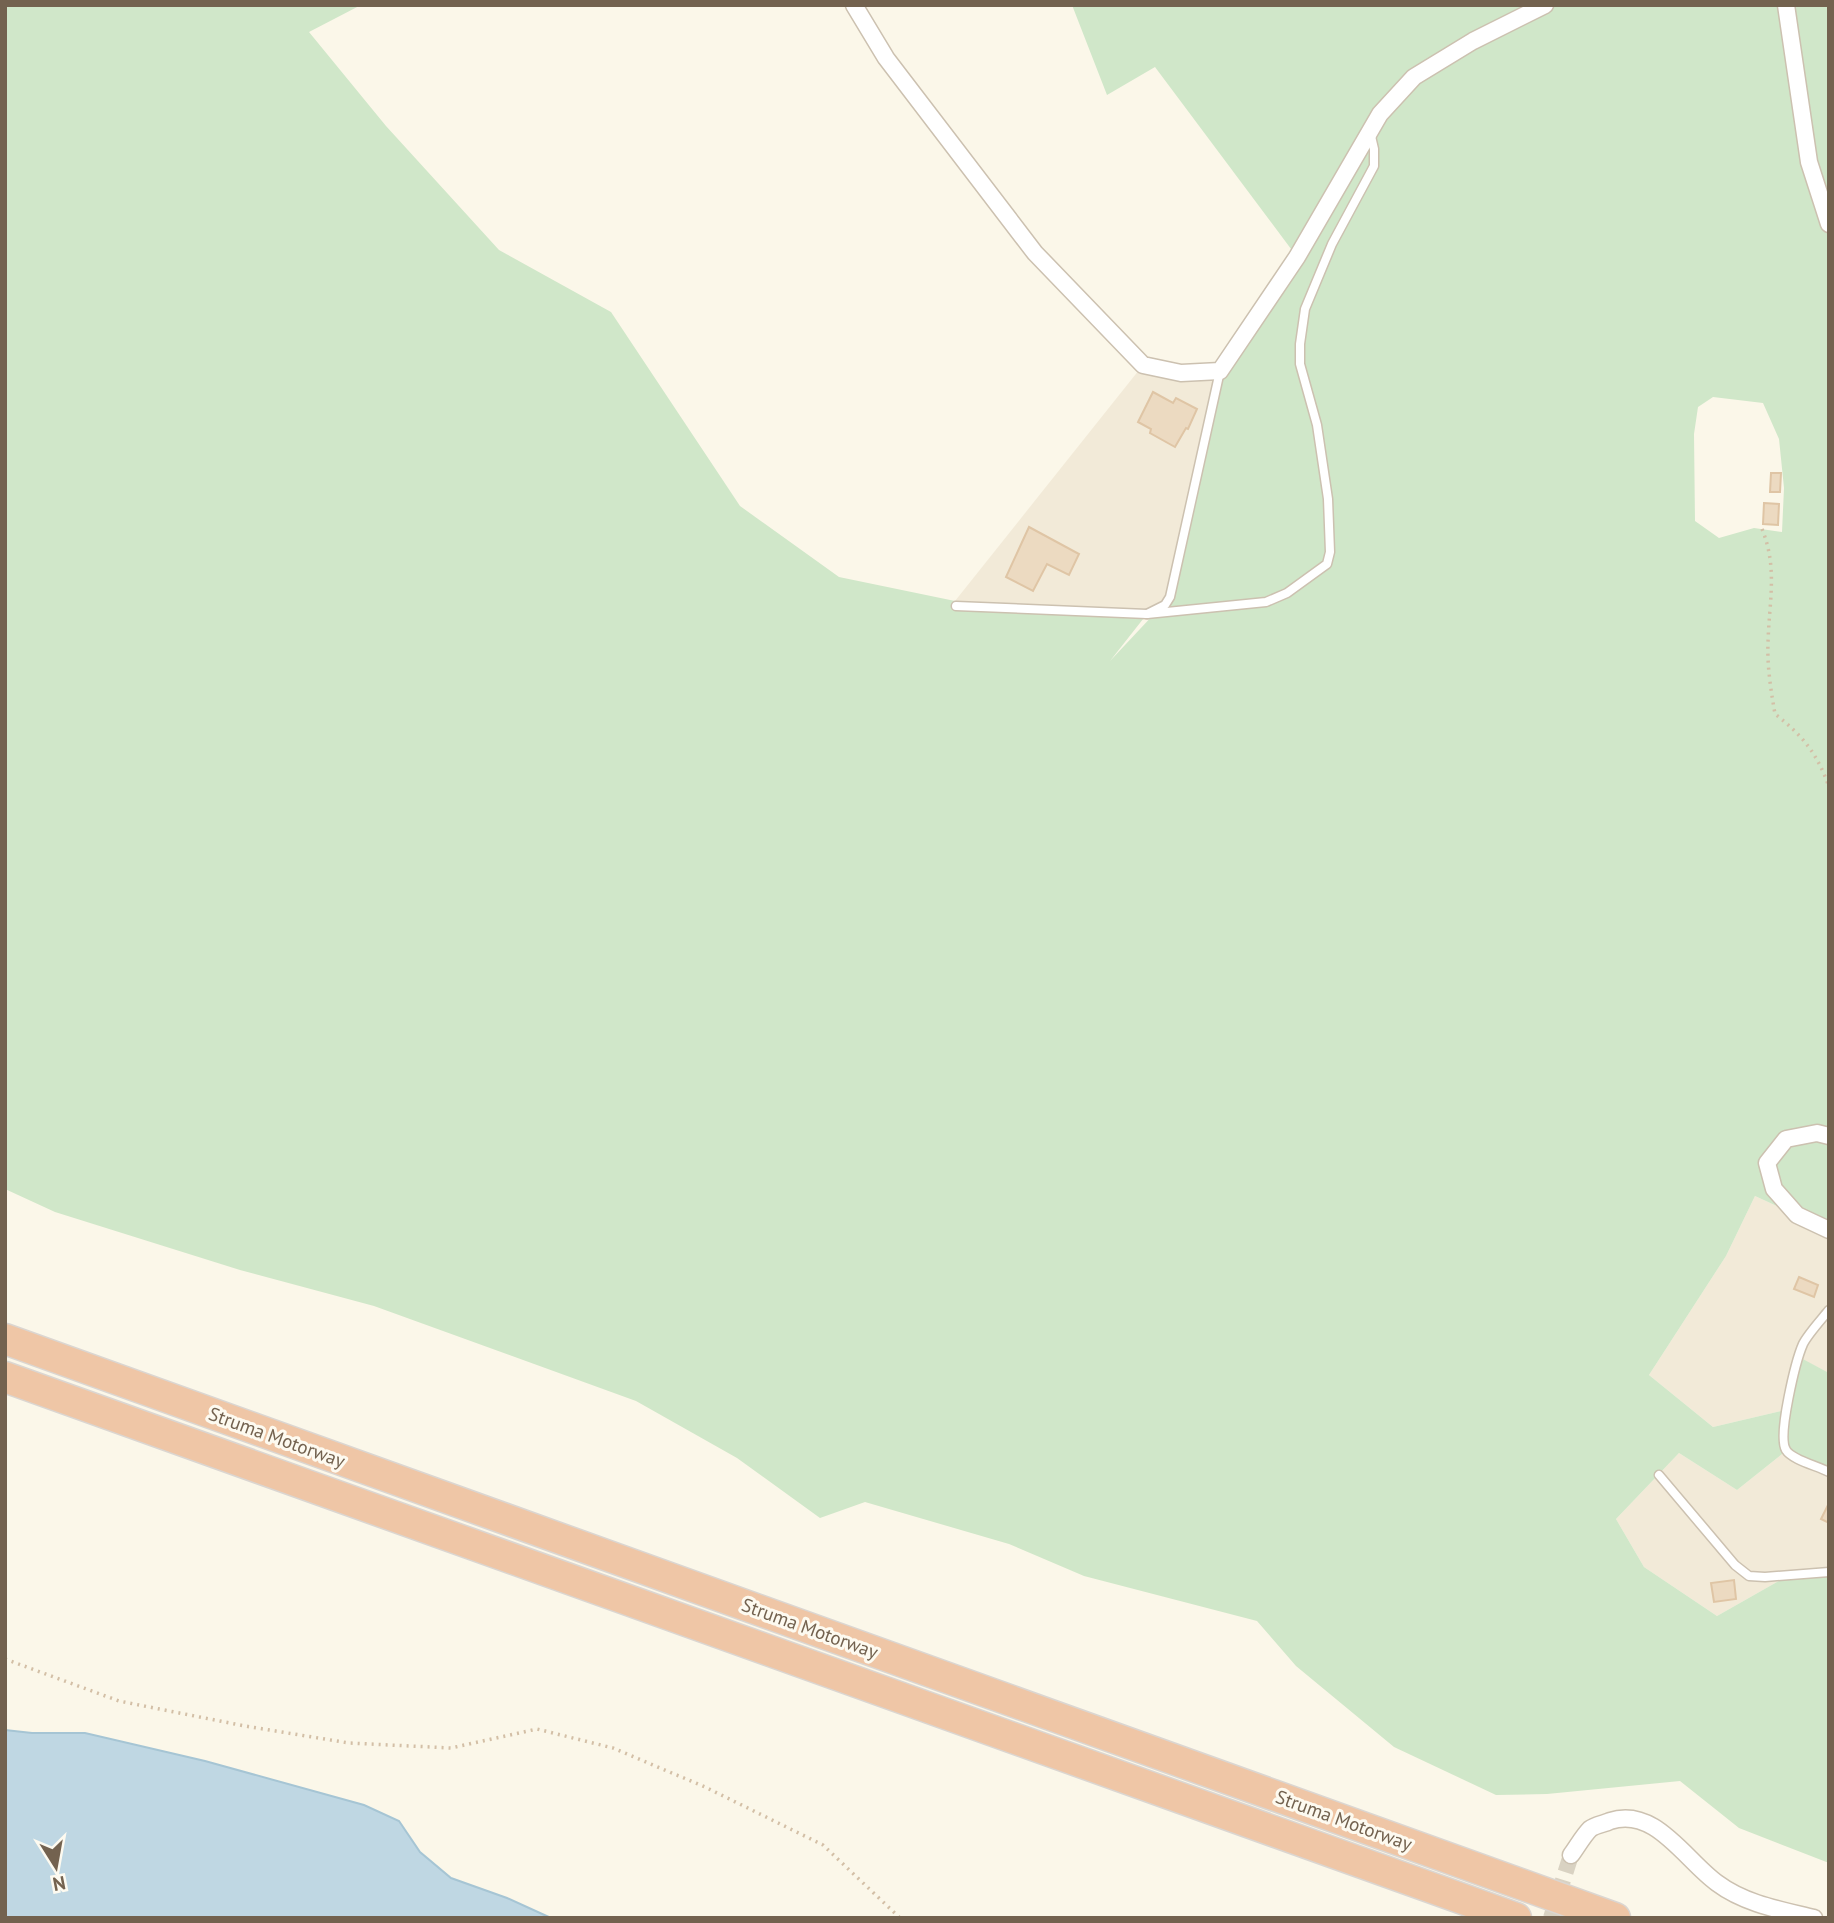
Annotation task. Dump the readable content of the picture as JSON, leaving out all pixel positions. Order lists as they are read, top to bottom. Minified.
{"streets":{"highway":["Struma Motorway"]},"north":"bottom"}
